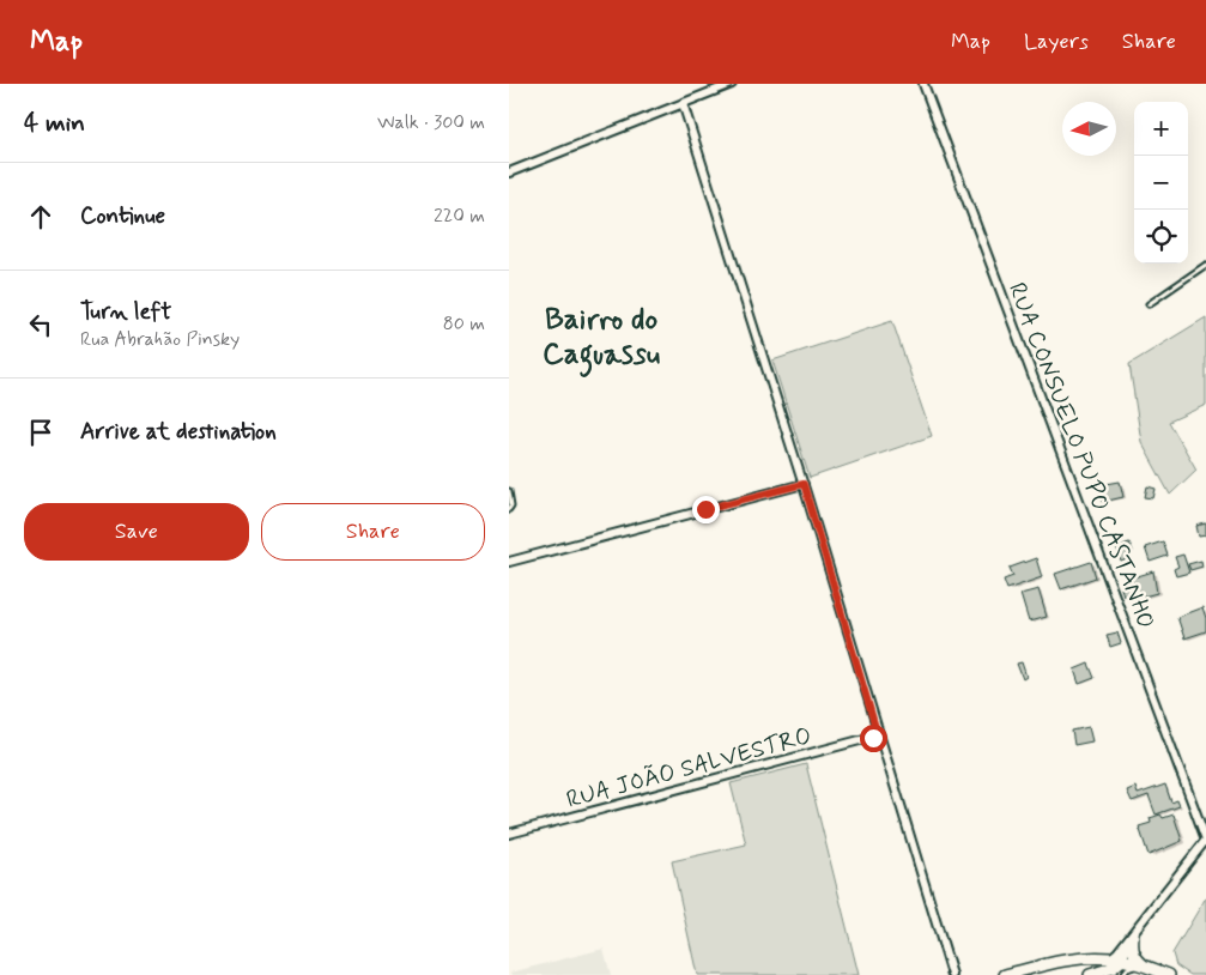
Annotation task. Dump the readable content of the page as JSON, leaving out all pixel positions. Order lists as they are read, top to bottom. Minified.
{"streets":{"street":["RUA CONSUELO PUPO CASTANHO","RUA JOÃO SALVESTRO"]},"districts":["Bairro do Caguassu"],"north":"left","page":{"header":"Map","nav":["Map","Layers","Share"],"heading":["4 min","Walk · 300 m"],"map_buttons":["+","−"],"list":[["Continue","220 m"],["Turn left","Rua Abrahão Pinsky","80 m"],"Arrive at destination"],"buttons":["Save","Share"]}}
